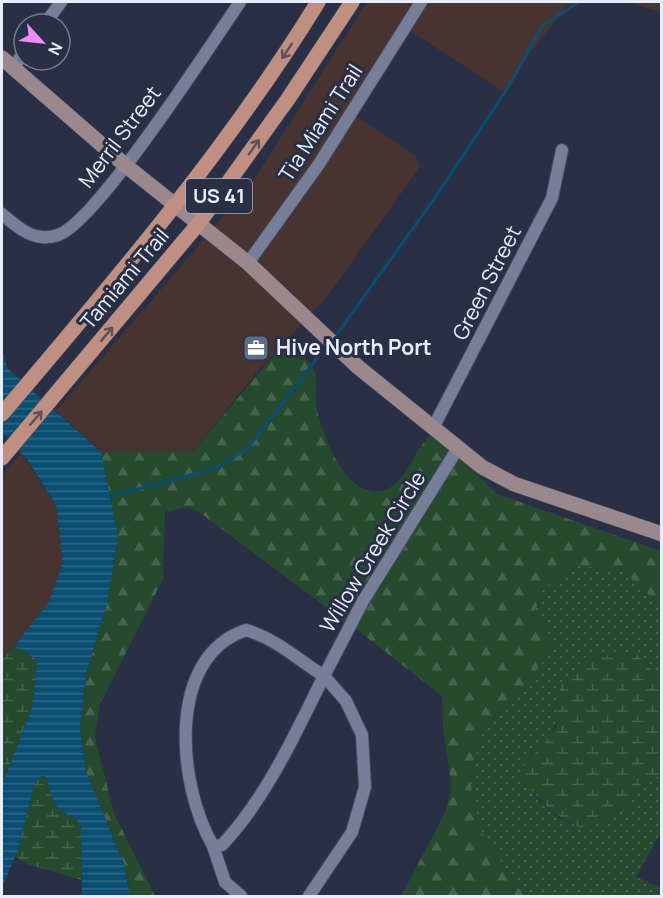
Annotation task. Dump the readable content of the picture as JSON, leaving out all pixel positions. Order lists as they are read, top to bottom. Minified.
{"streets":{"main road":["US 41","Tamiami Trail"],"street":["Tia Miami Trail","Merril Street","Green Street","Willow Creek Circle"]},"places":{"office":["Hive North Port"]},"north":"bottom right"}
